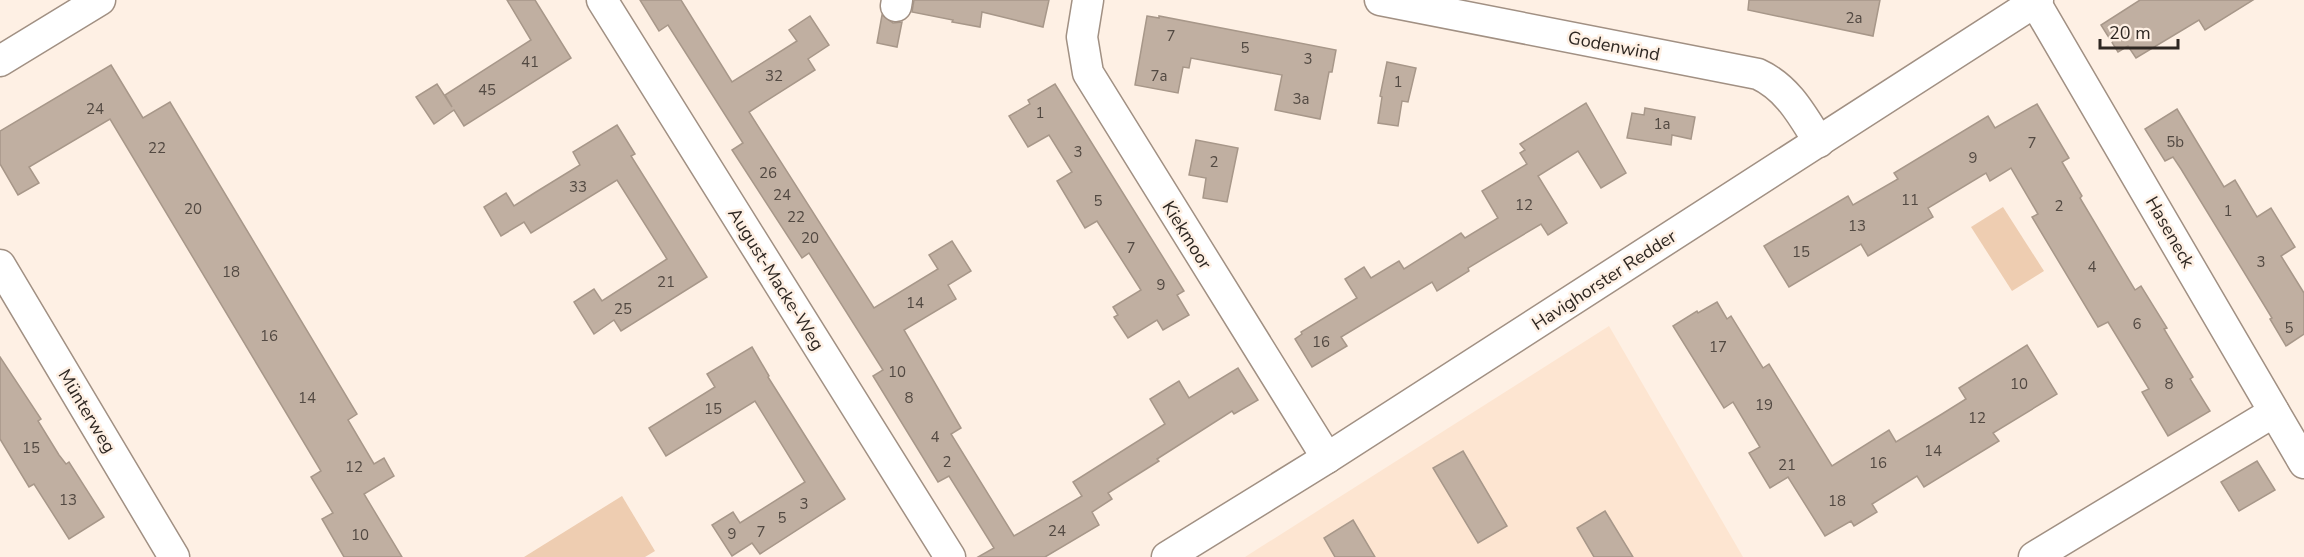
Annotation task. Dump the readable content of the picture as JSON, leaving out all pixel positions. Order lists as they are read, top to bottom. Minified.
{"streets":{"street":["Godenwind","Haseneck","Kiekmoor","August-Macke-Weg","Havighorster Redder","Münterweg"]},"crossings":[["Godenwind","Havighorster Redder"],["Haseneck","Havighorster Redder"],["Kiekmoor","Havighorster Redder"]],"house_numbers":["2a","7","5","3","41","32","7a","1","45","3a","24","1","1a","5b","7","22","3","9","2","26","33","24","11","5","12","2","20","1","22","13","20","7","15","3","4","18","21","9","14","25","6","5","16","16","17","10","10","8","14","8","19","15","12","4","15","14","2","16","21","12","13","18","3","5","24","7","9","10"],"scale_bar":"20 m"}
